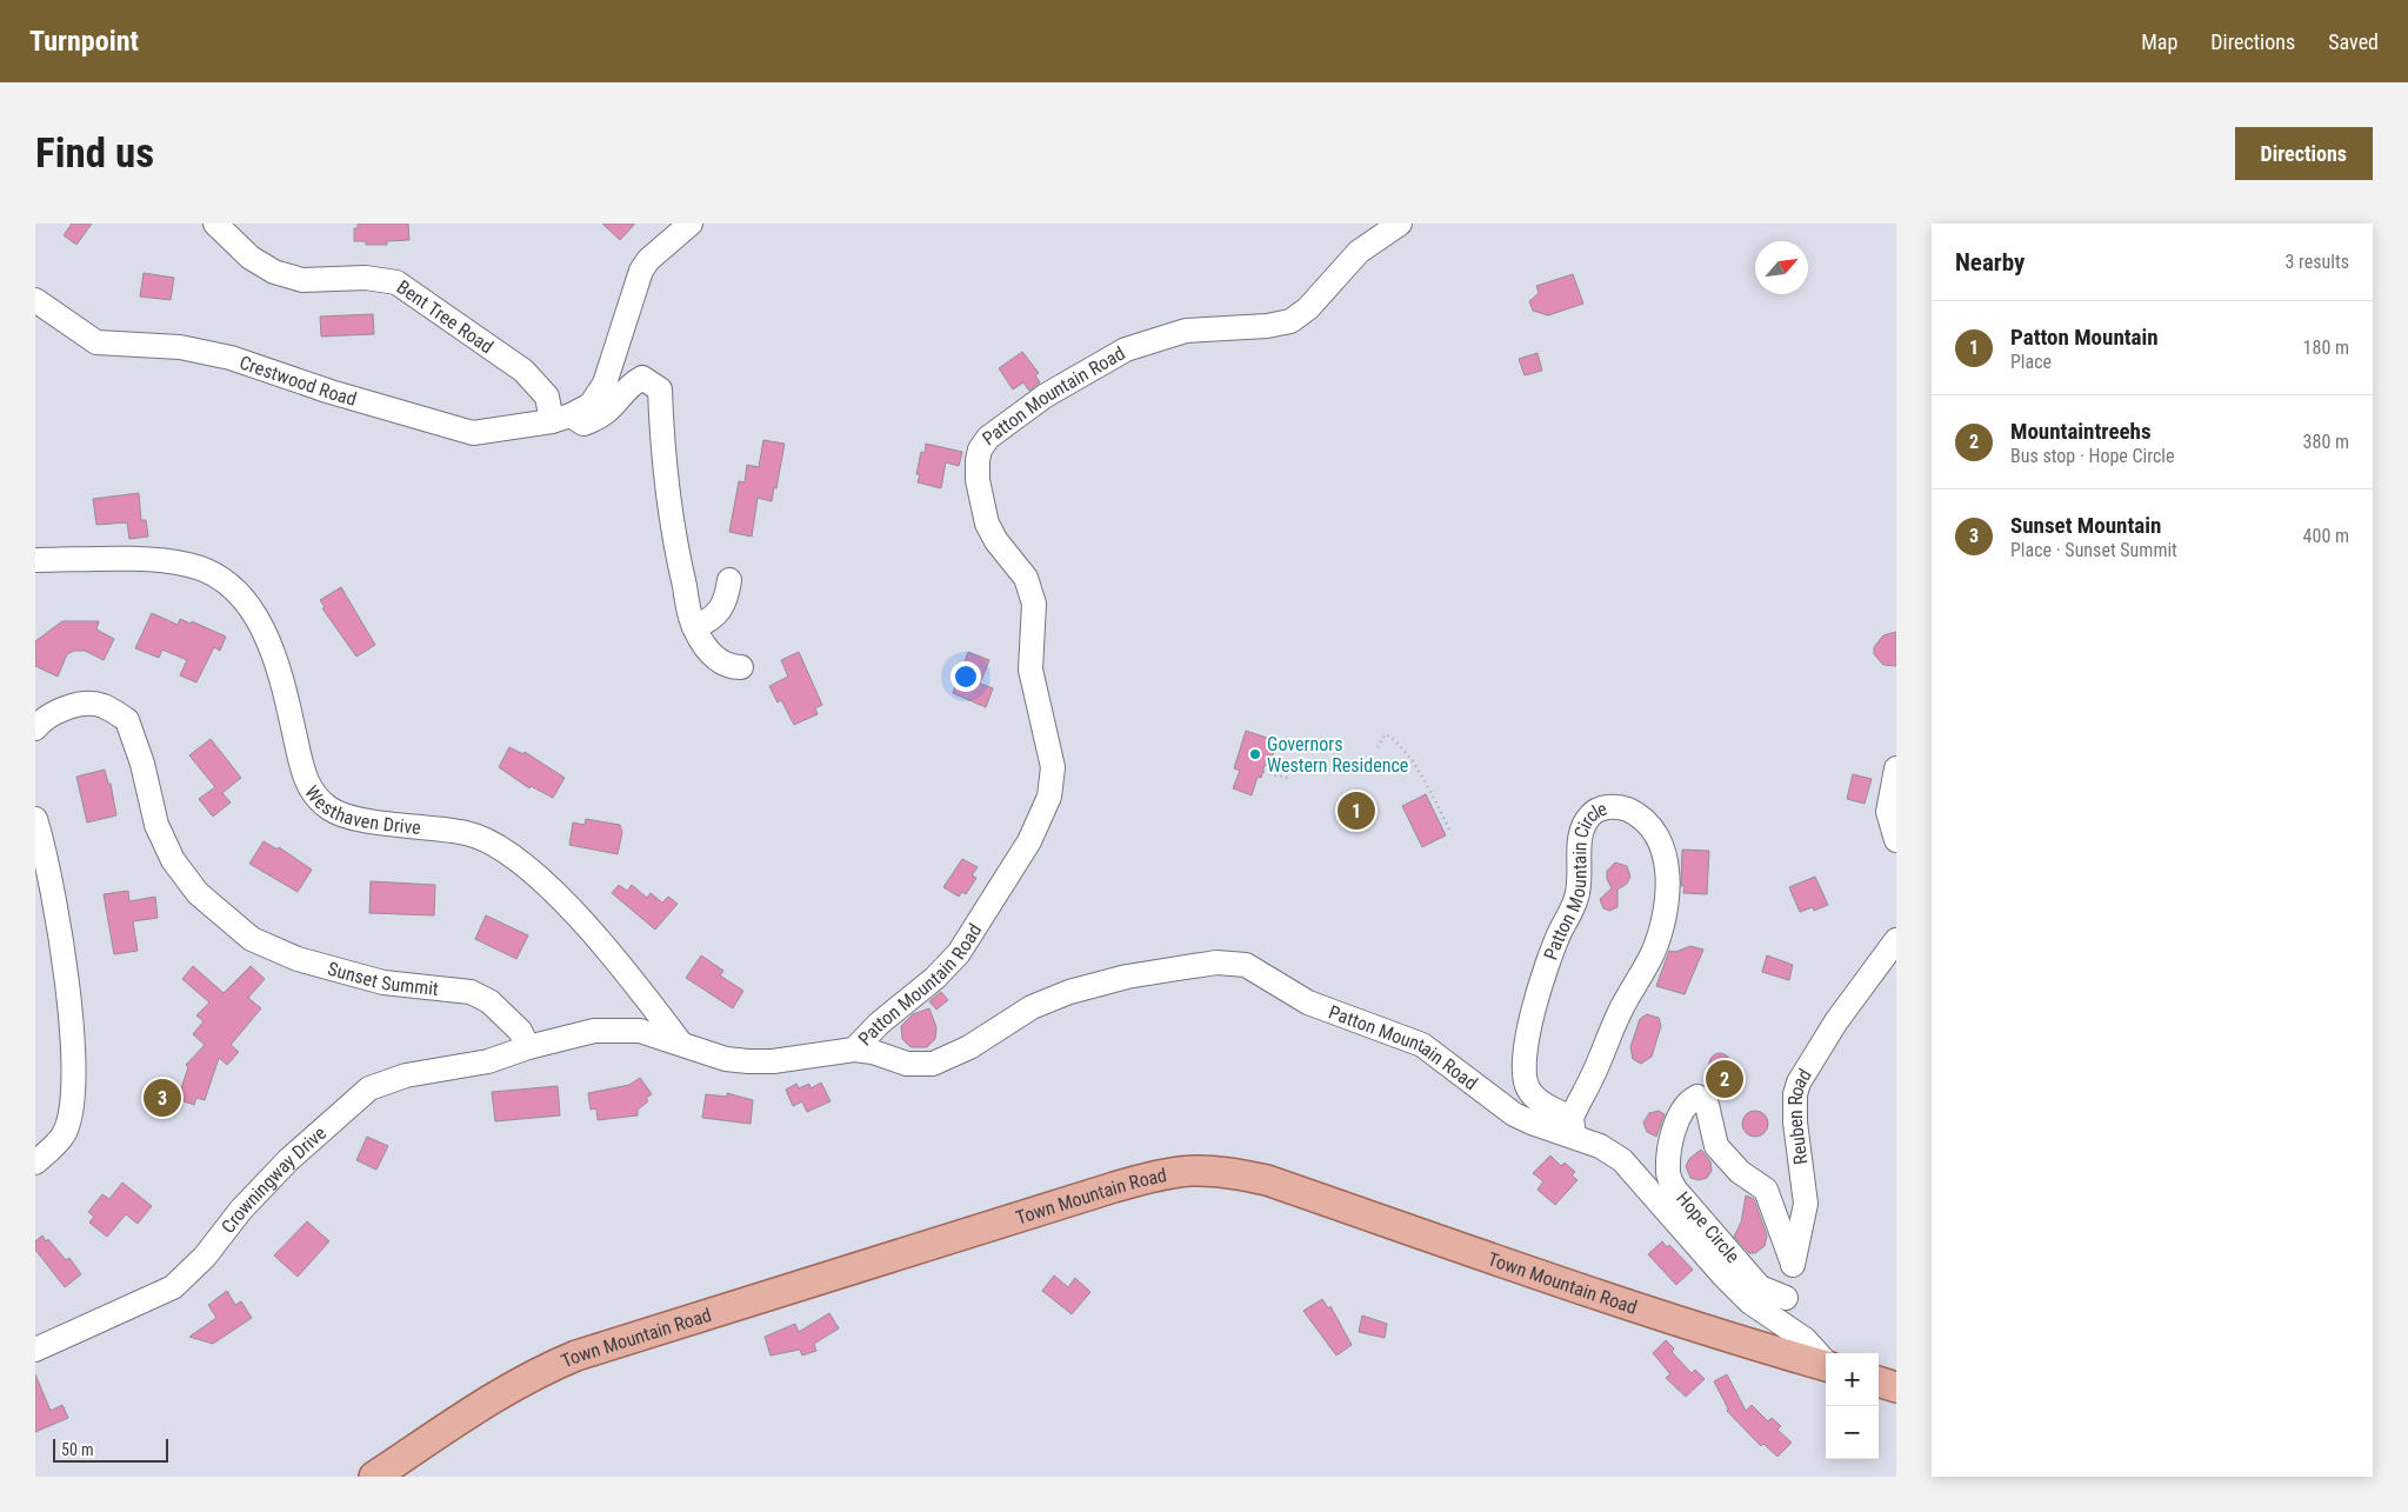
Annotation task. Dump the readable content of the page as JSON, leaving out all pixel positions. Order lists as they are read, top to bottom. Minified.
{"streets":{"main road":["Town Mountain Road"],"street":["Bent Tree Road","Crestwood Road","Patton Mountain Road","Westhaven Drive","Patton Mountain Circle","Sunset Summit","Reuben Road","Crowningway Drive","Hope Circle"]},"crossings":[["Bent Tree Road","Crestwood Road"],["Patton Mountain Road","Patton Mountain Circle"],["Patton Mountain Road","Reuben Road"],["Sunset Summit","Crowningway Drive"],["Reuben Road","Hope Circle"]],"places":["Governors Western Residence"],"scale_bar":"50 m","north":"top right","page":{"header":"Turnpoint","nav":["Map","Directions","Saved"],"buttons":"Directions","title":"Find us","heading":["Nearby","3 results"],"list":[{"mark":"1","name":"Patton Mountain","note":"Place","value":"180 m"},{"mark":"2","name":"Mountaintreehs","note":"Bus stop · Hope Circle","value":"380 m"},{"mark":"3","name":"Sunset Mountain","note":"Place · Sunset Summit","value":"400 m"}],"pins":["1","2","3"],"map_buttons":["+","−"],"scale":"50 m"}}
